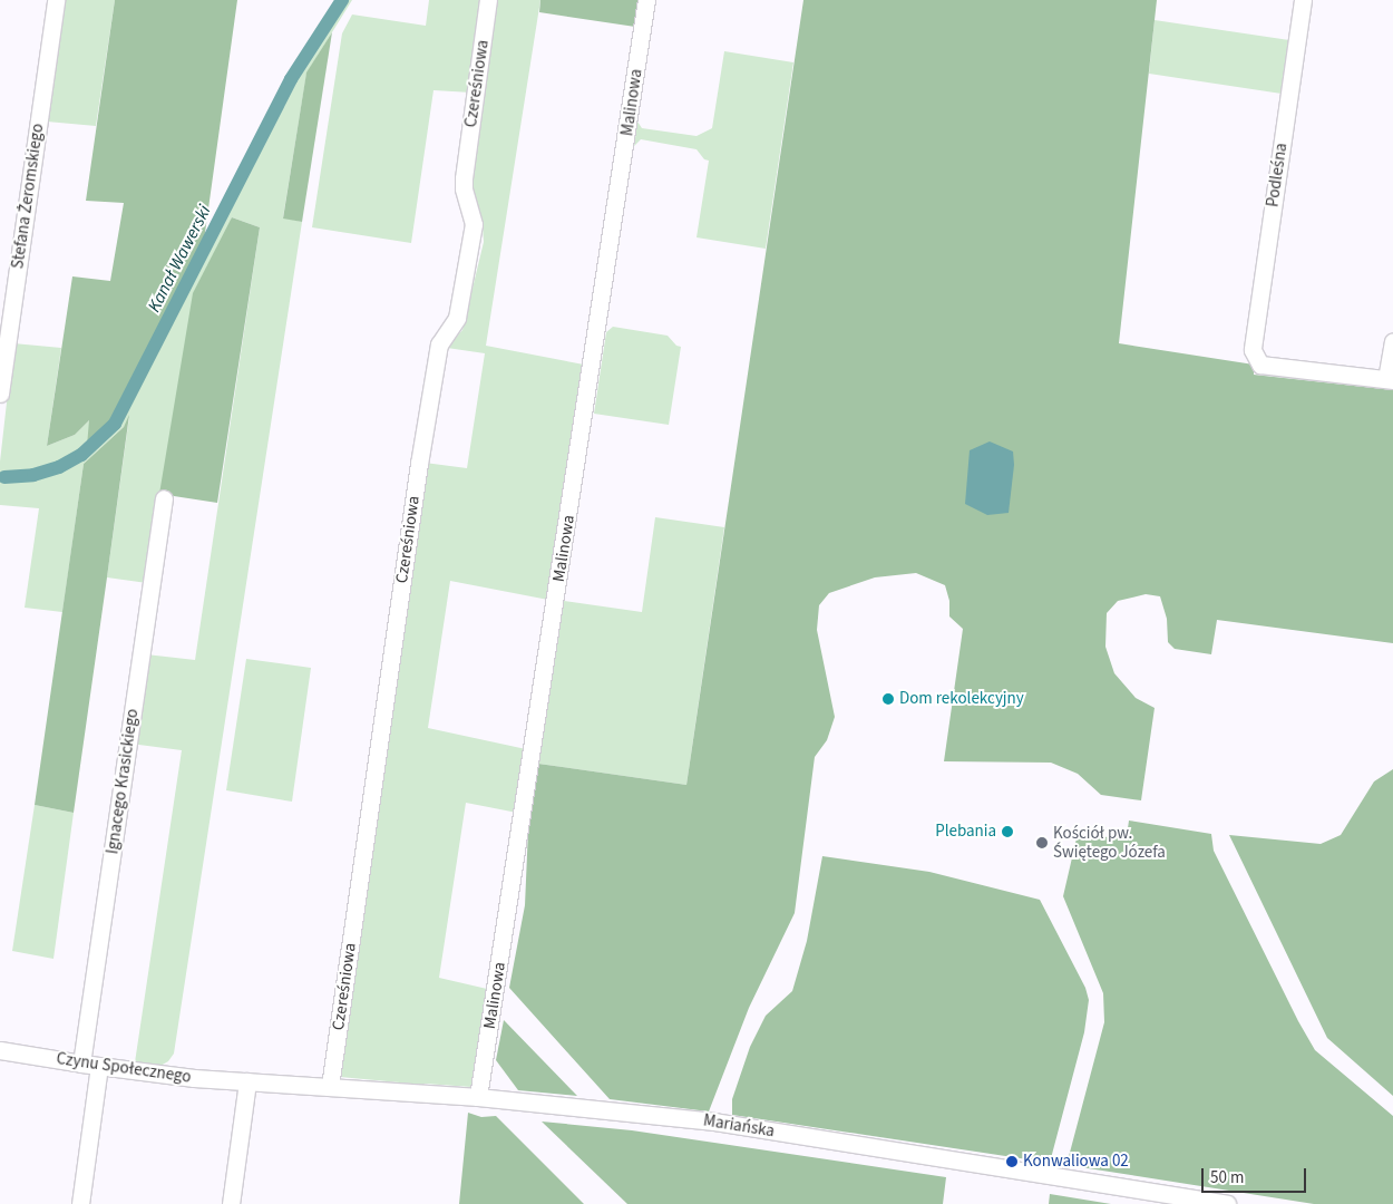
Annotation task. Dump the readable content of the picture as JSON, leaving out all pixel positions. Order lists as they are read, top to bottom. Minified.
{"streets":{"street":["Czereśniowa","Malinowa","Podleśna","Stefana Żeromskiego","Ignacego Krasickiego","Czynu Społecznego","Mariańska"]},"crossings":[["Czereśniowa","Mariańska"],["Malinowa","Mariańska"],["Ignacego Krasickiego","Czynu Społecznego"],["Czynu Społecznego","Mariańska"]],"water":["Kanał Wawerski"],"places":["Dom rekolekcyjny","Plebania","Kościół pw. Świętego Józefa","Konwaliowa 02"],"scale_bar":"50 m"}
